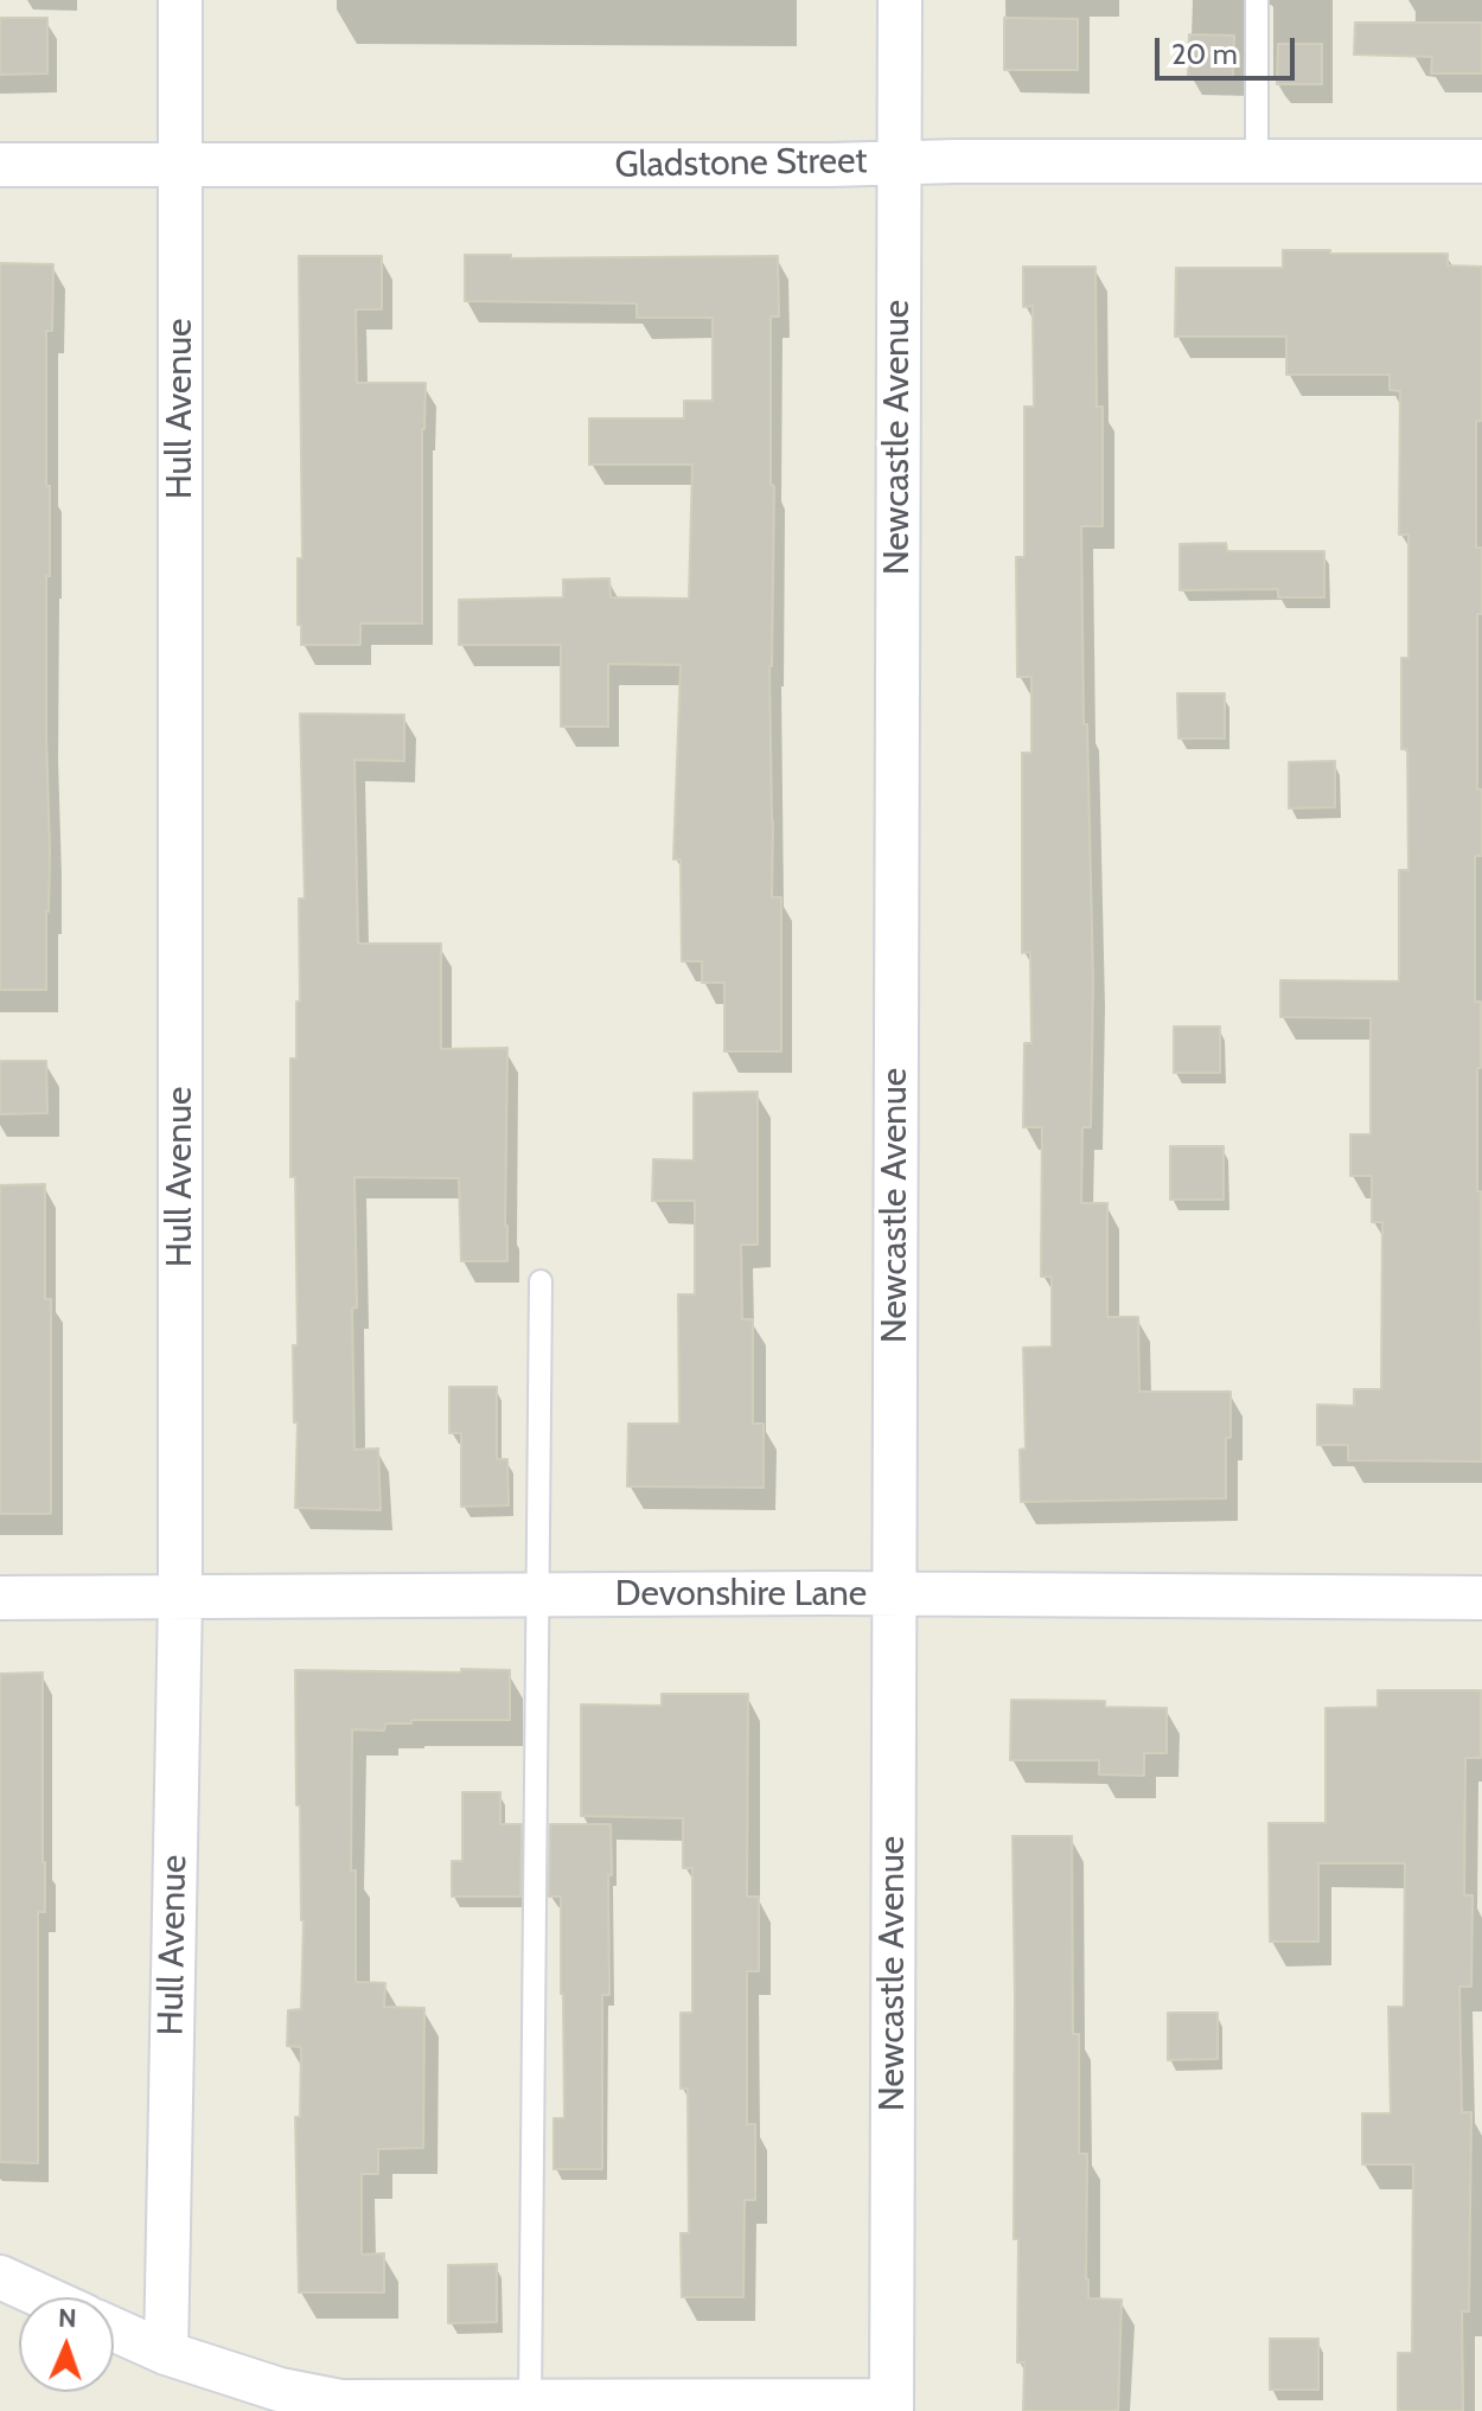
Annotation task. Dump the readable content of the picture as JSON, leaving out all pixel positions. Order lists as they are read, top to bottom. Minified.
{"streets":{"street":["Gladstone Street","Hull Avenue","Newcastle Avenue","Devonshire Lane"]},"crossings":[["Gladstone Street","Hull Avenue"],["Gladstone Street","Newcastle Avenue"],["Hull Avenue","Devonshire Lane"],["Newcastle Avenue","Devonshire Lane"]],"scale_bar":"20 m","north":"top"}
